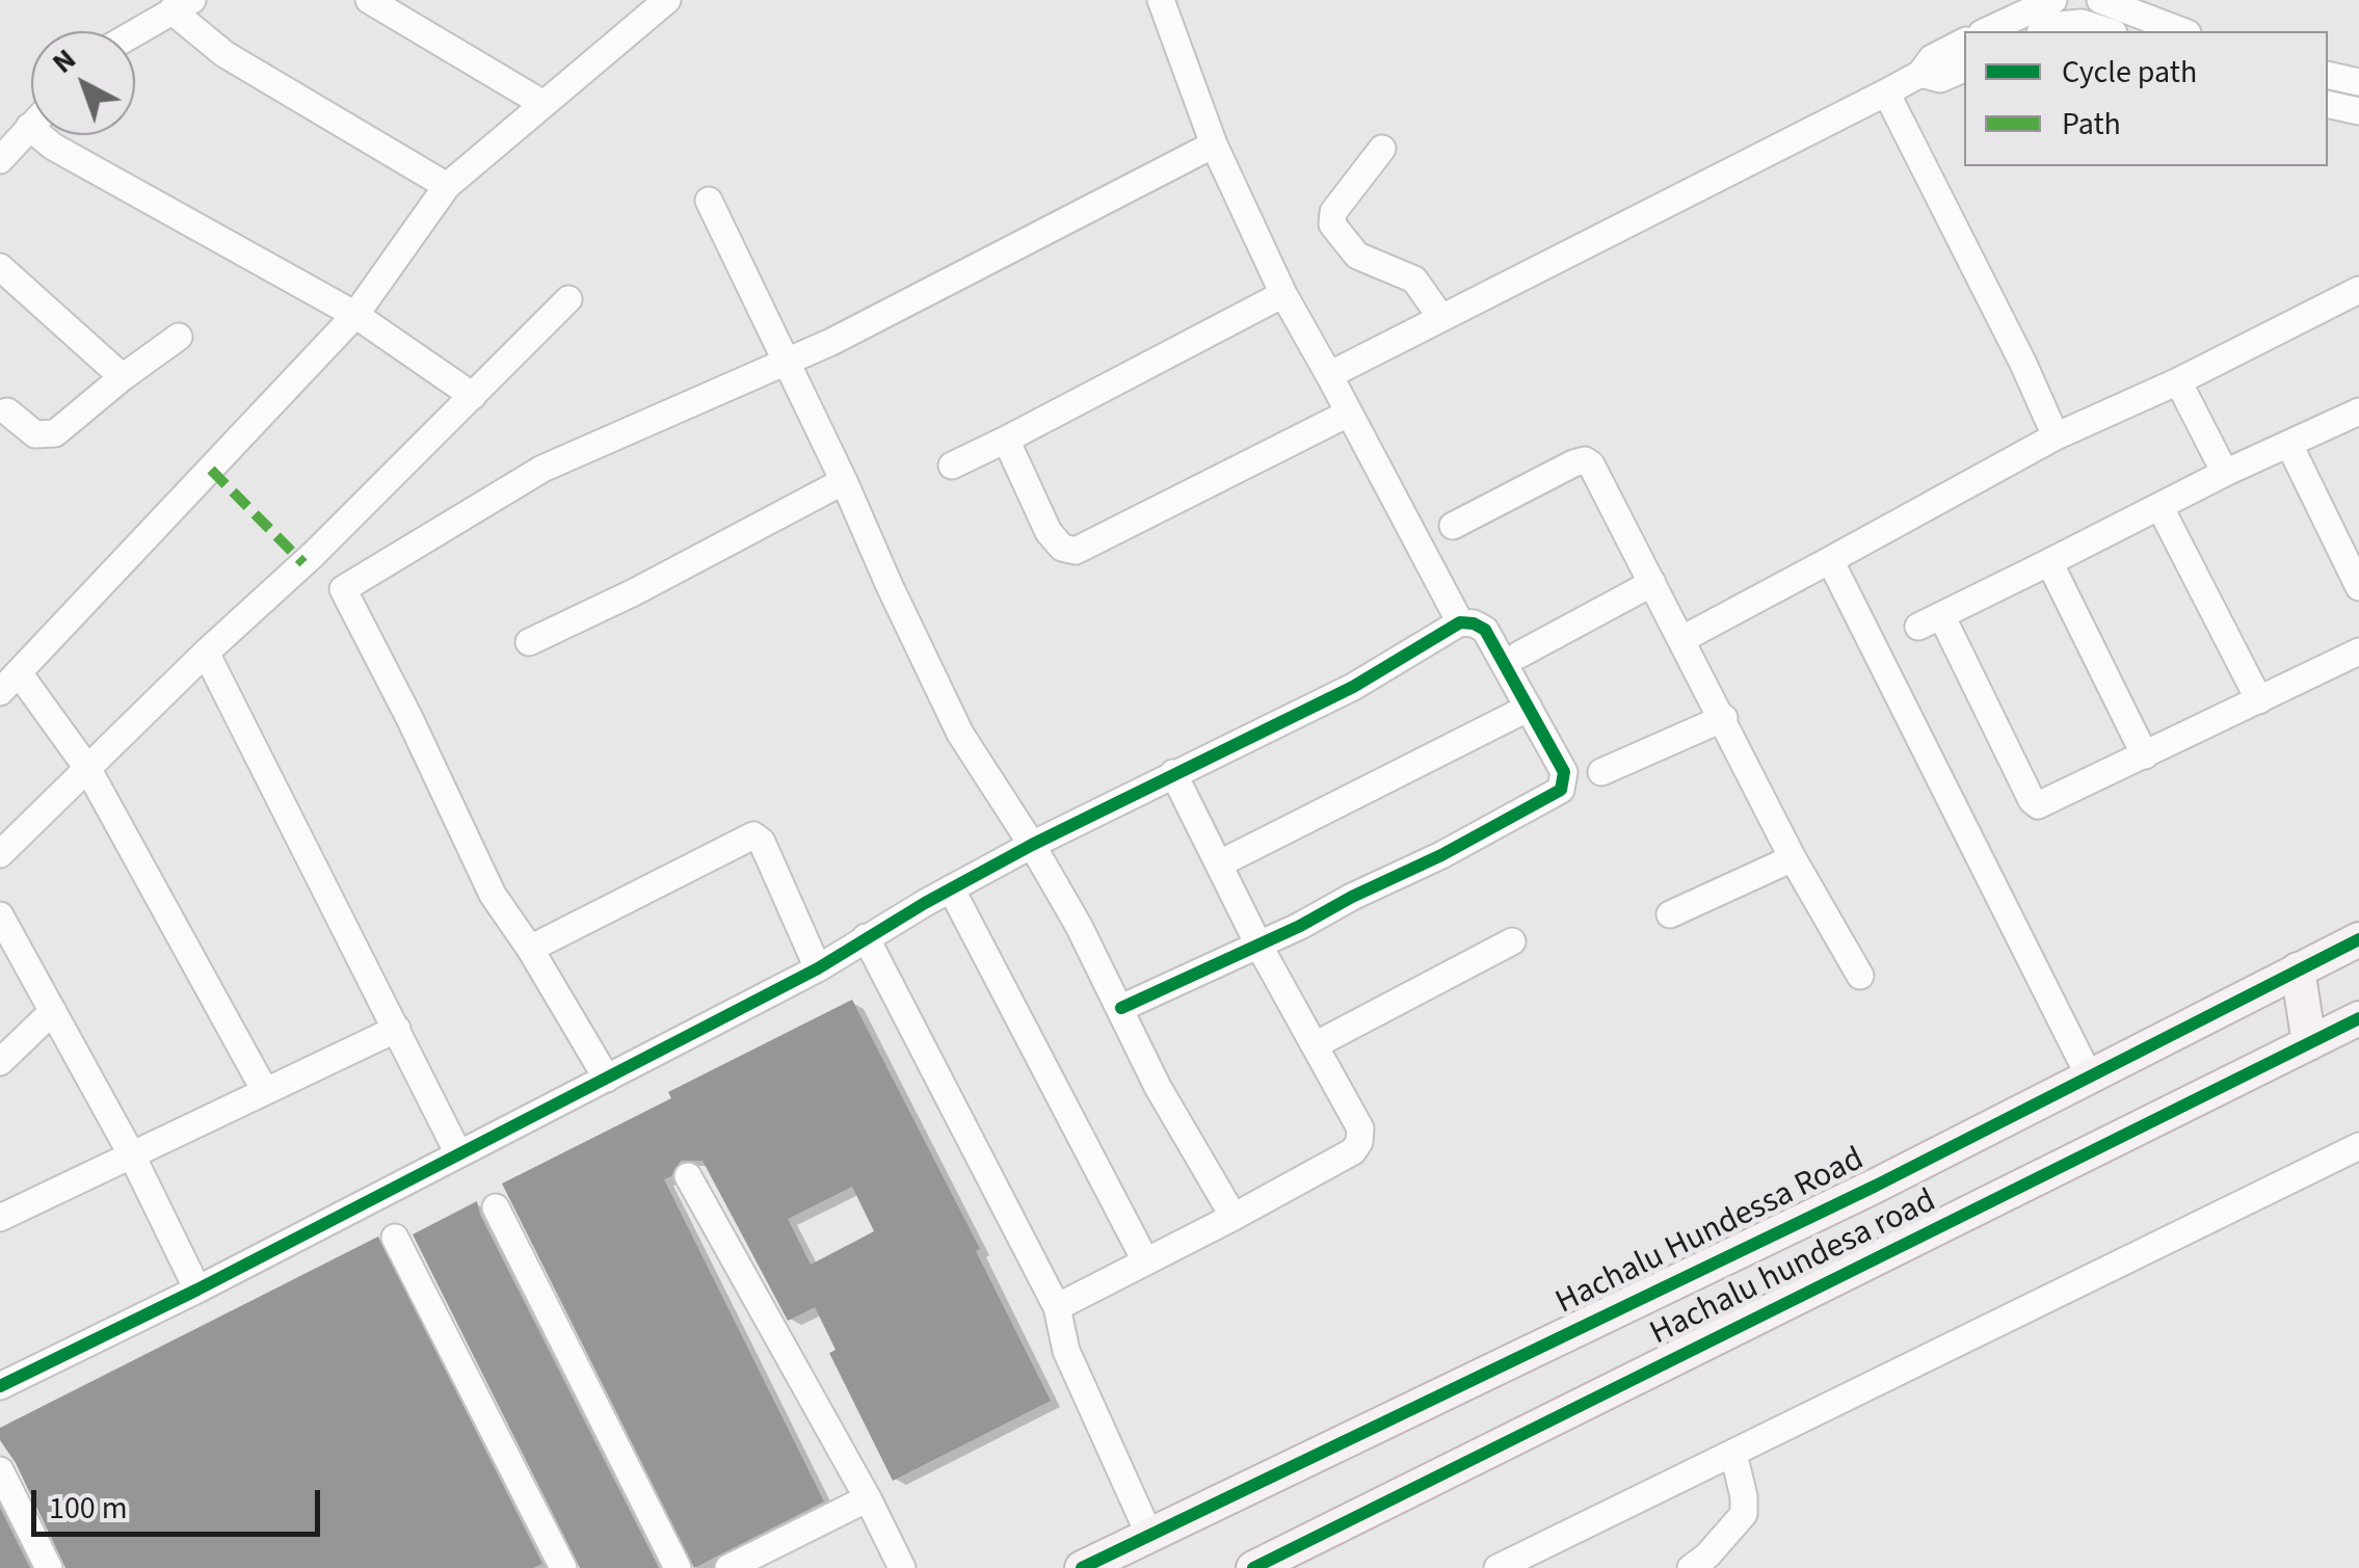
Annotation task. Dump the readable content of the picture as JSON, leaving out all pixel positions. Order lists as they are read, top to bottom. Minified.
{"streets":{"main road":["Hachalu Hundessa Road","Hachalu hundesa road"]},"legend":["Cycle path","Path"],"scale_bar":"100 m","north":"top left"}
